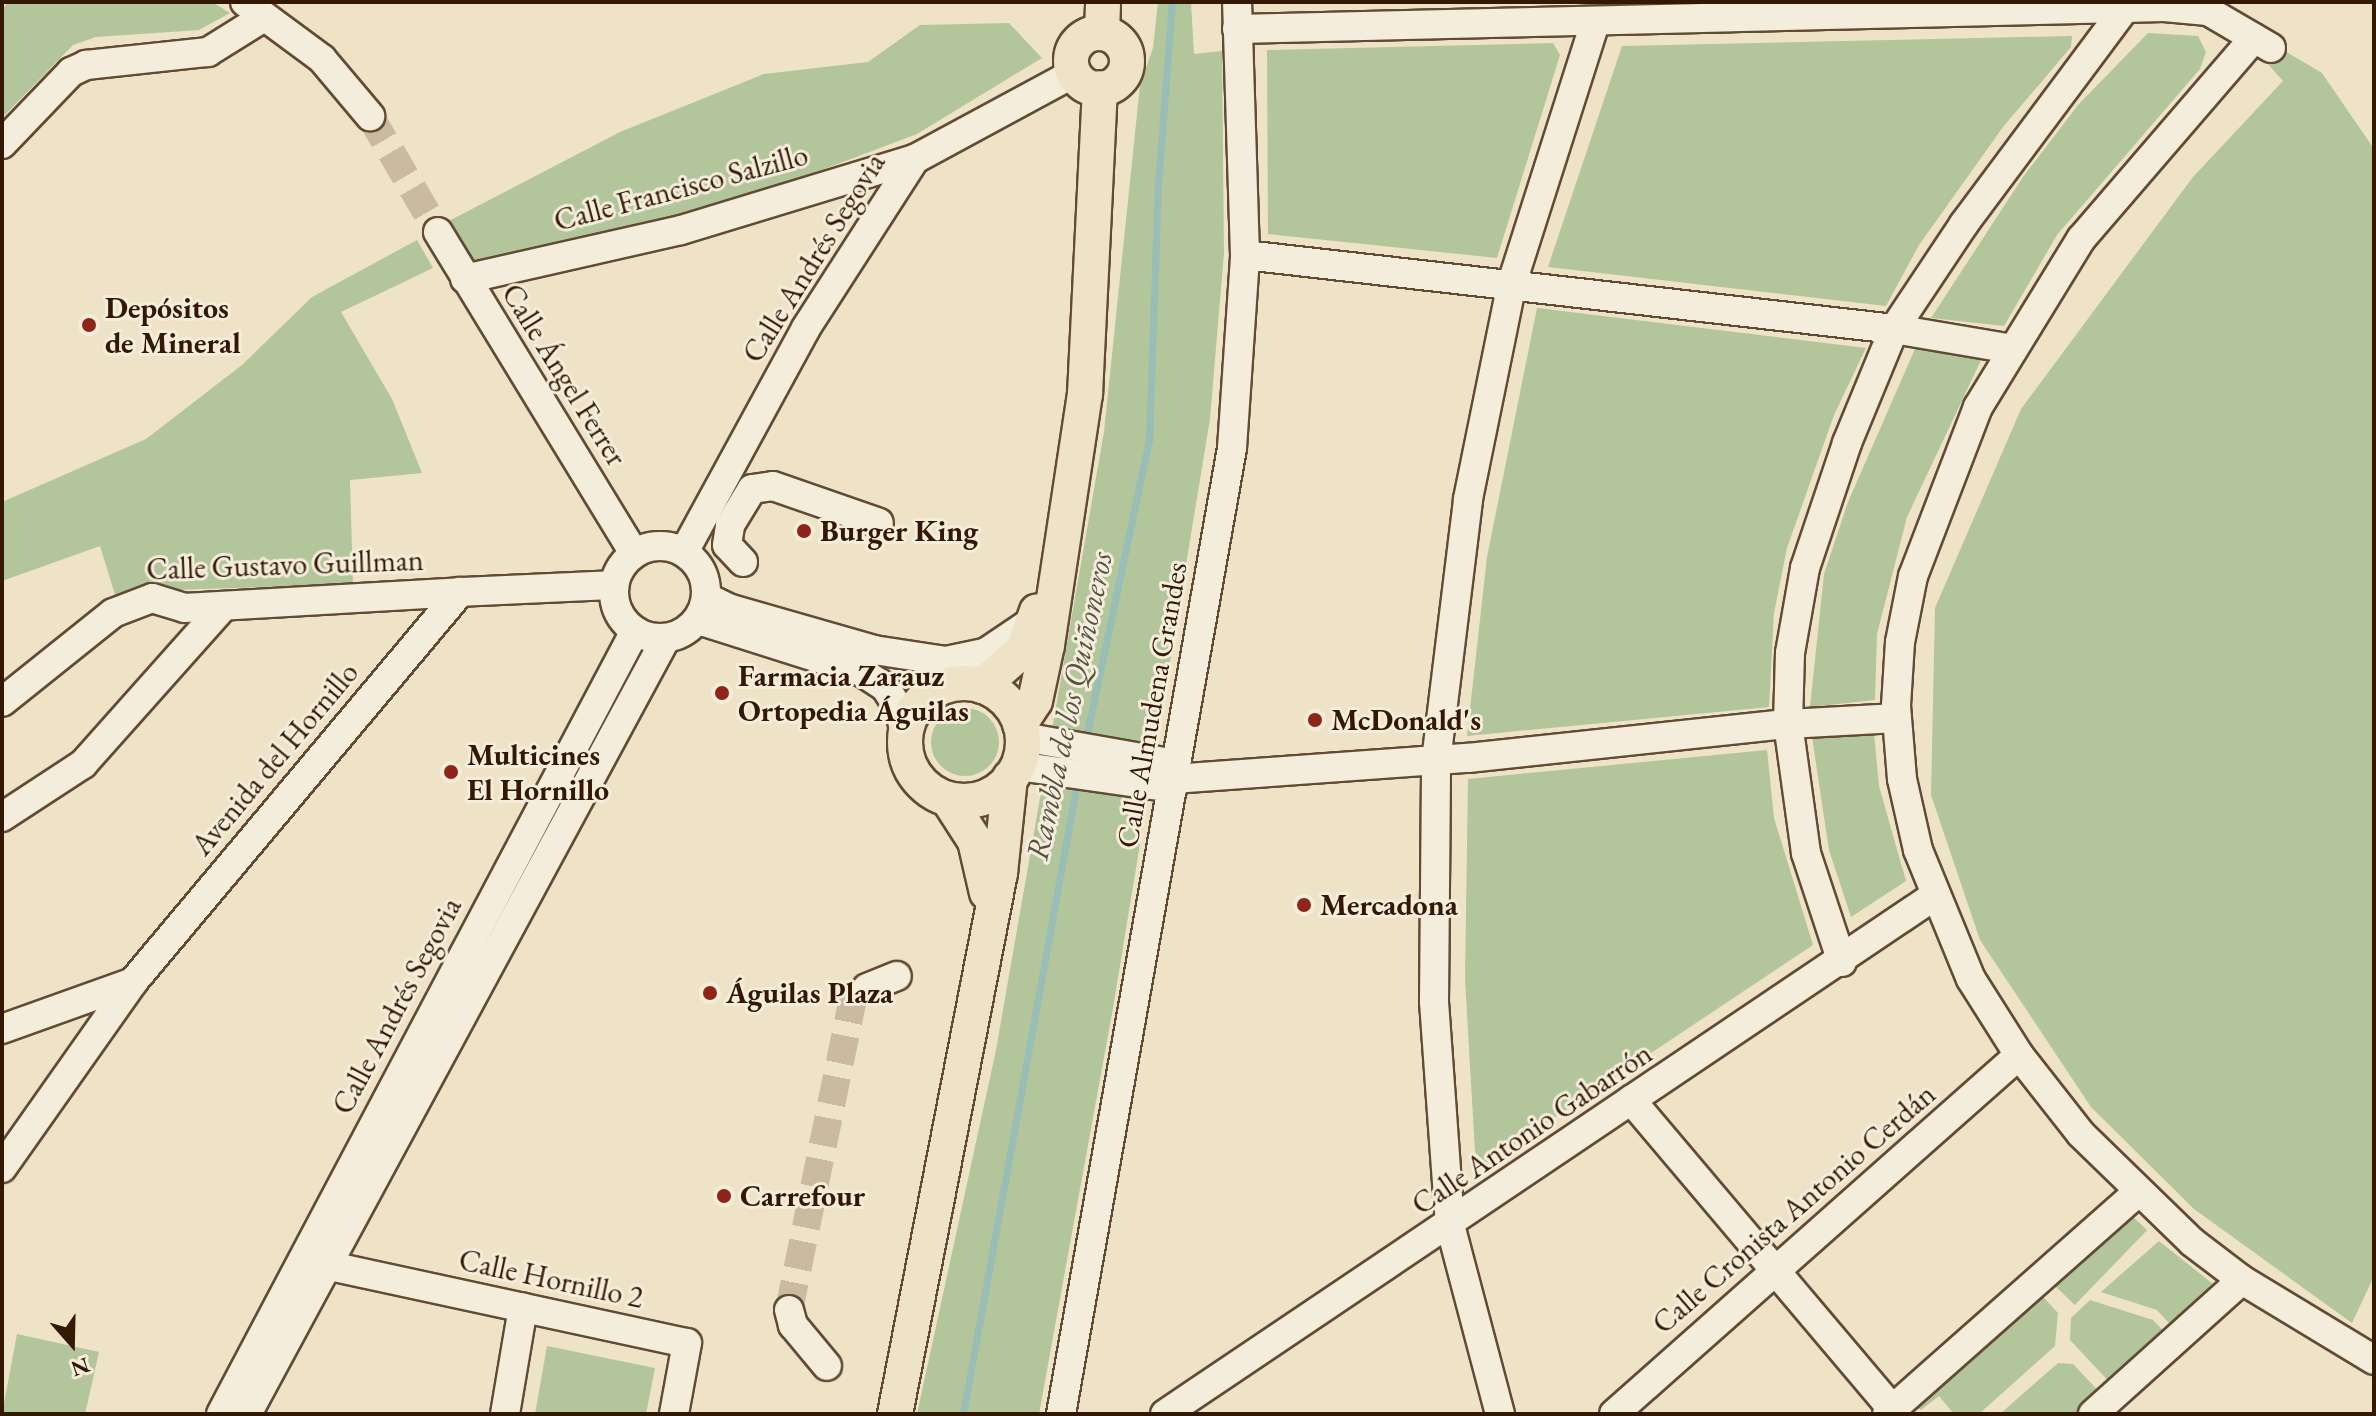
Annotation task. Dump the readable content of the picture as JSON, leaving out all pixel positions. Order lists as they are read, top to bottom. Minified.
{"streets":{"street":["Calle Francisco Salzillo","Calle Andrés Segovia","Calle Ángel Ferrer","Calle Gustavo Guillman","Calle Almudena Grandes","Avenida del Hornillo","Calle Antonio Gabarrón","Calle Cronista Antonio Cerdán","Calle Hornillo 2"]},"crossings":[["Calle Francisco Salzillo","Calle Andrés Segovia"],["Calle Francisco Salzillo","Calle Ángel Ferrer"],["Calle Andrés Segovia","Calle Ángel Ferrer"],["Calle Andrés Segovia","Calle Hornillo 2"],["Calle Gustavo Guillman","Avenida del Hornillo"]],"water":["Rambla de los Quiñoneros"],"places":["Depósitos de Mineral","Burger King","Farmacia Zarauz Ortopedia Águilas","McDonald's","Multicines El Hornillo","Mercadona","Águilas Plaza","Carrefour"],"north":"bottom"}
